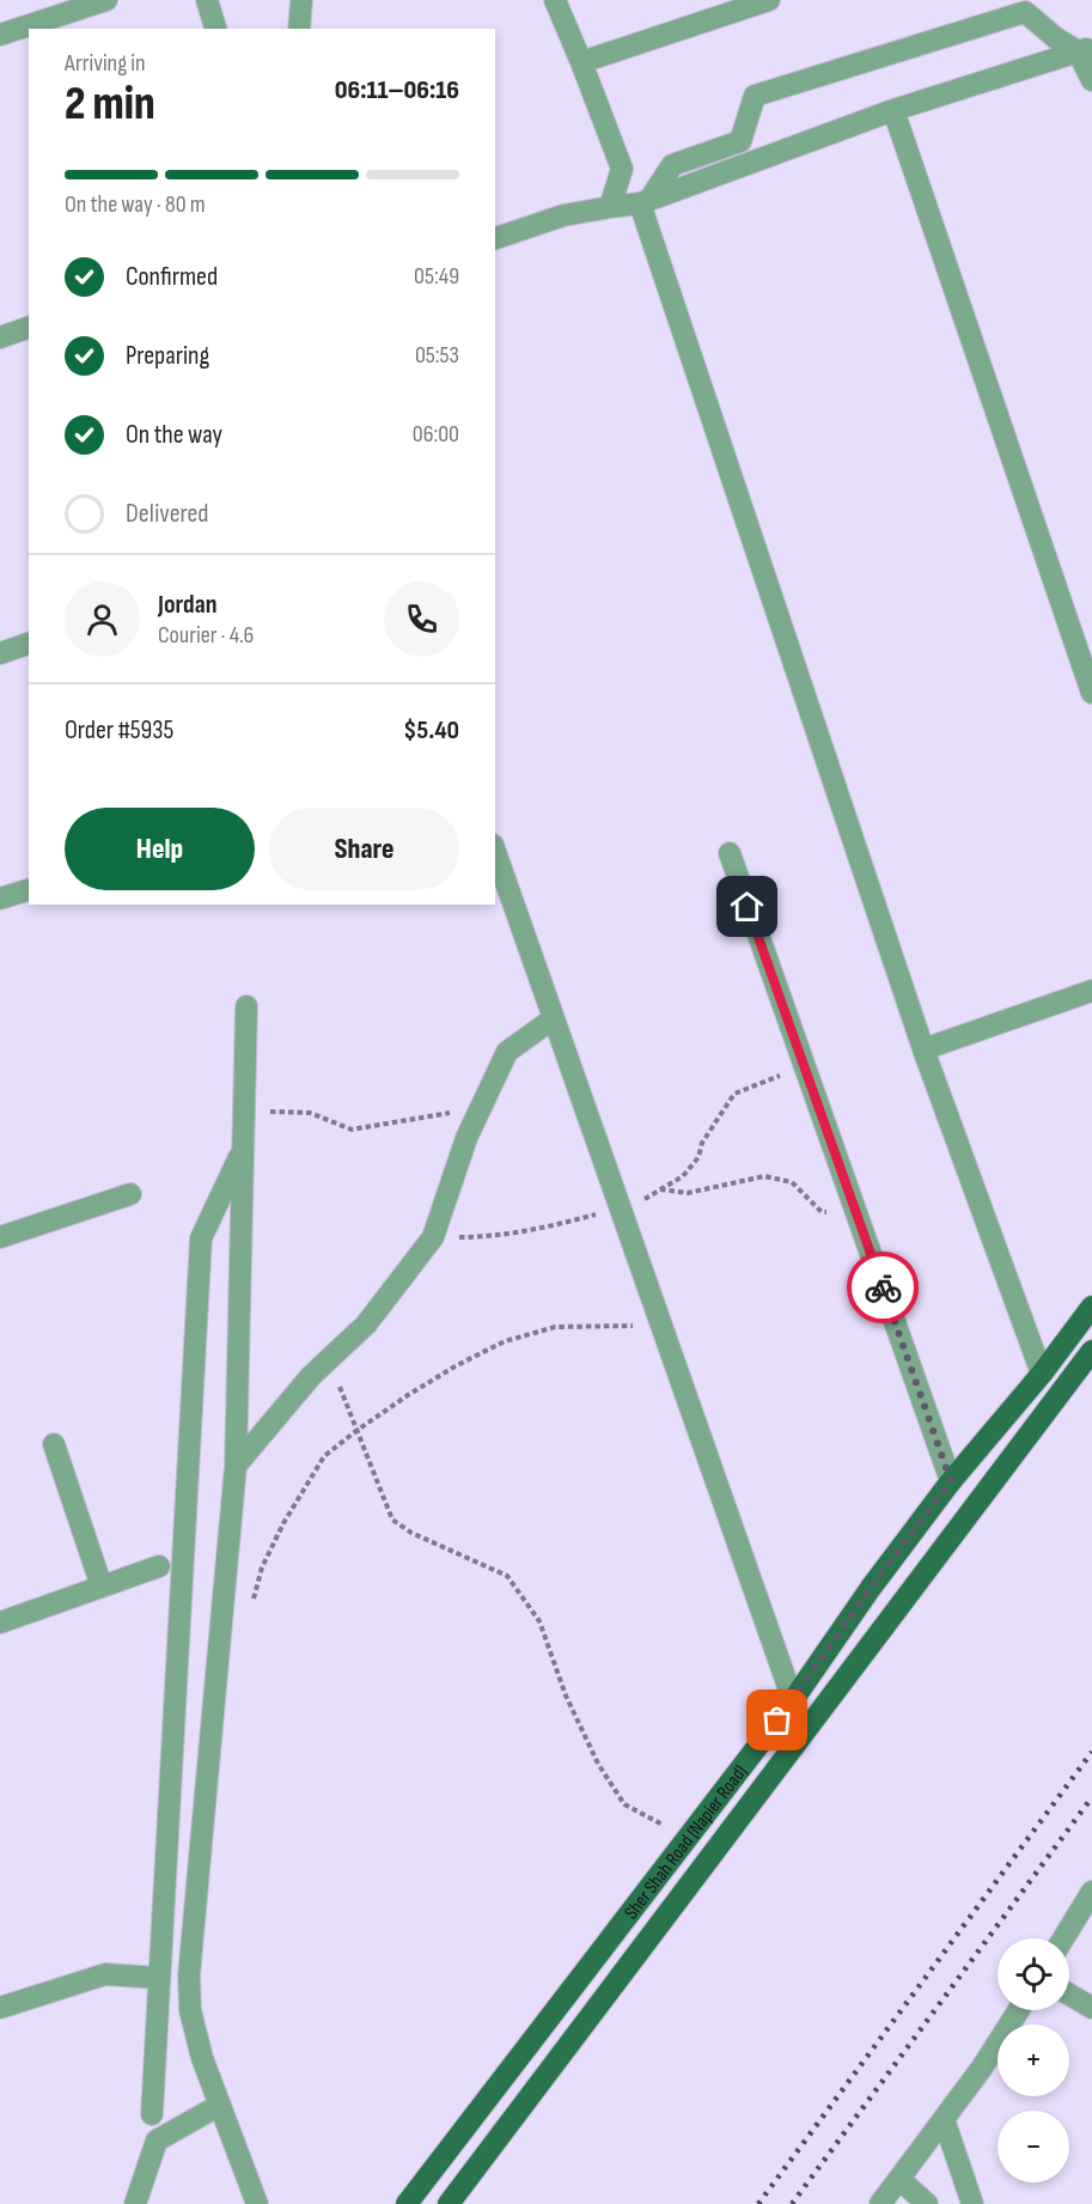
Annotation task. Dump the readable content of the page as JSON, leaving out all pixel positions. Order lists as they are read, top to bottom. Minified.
{"streets":{"main road":["Sher Shah Road (Napier Road)"]},"page":{"heading":["2 min","Arriving in","06:11–06:16"],"panel":["Jordan","Courier · 4.6","Order #5935","$5.40"],"bar":"On the way · 80 m","list":[["Confirmed","05:49"],["Preparing","05:53"],["On the way","06:00"],"Delivered"],"buttons":["Help","Share"],"map_buttons":["+","−"]}}
